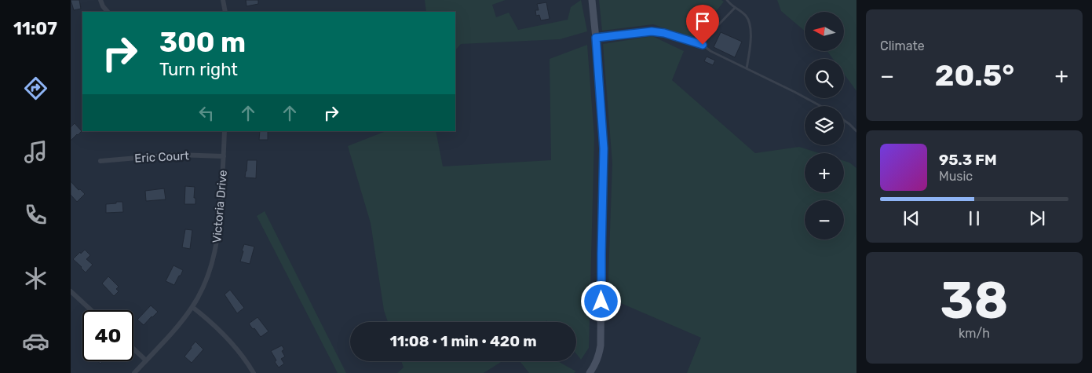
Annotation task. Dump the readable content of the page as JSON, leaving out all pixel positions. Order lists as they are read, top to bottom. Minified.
{"streets":{"street":["Eric Court","Victoria Drive"]},"crossings":[["Eric Court","Victoria Drive"]],"north":"left","page":{"tabs":"11:07","tile":["Climate",["38","km/h"]],"map_buttons":["+","−"],"turn":["300 m","Turn right"],"heat":["−","20.5°","+"],"song":["95.3 FM","Music"],"limit":"40","trip":"11:08 · 1 min · 420 m"}}
